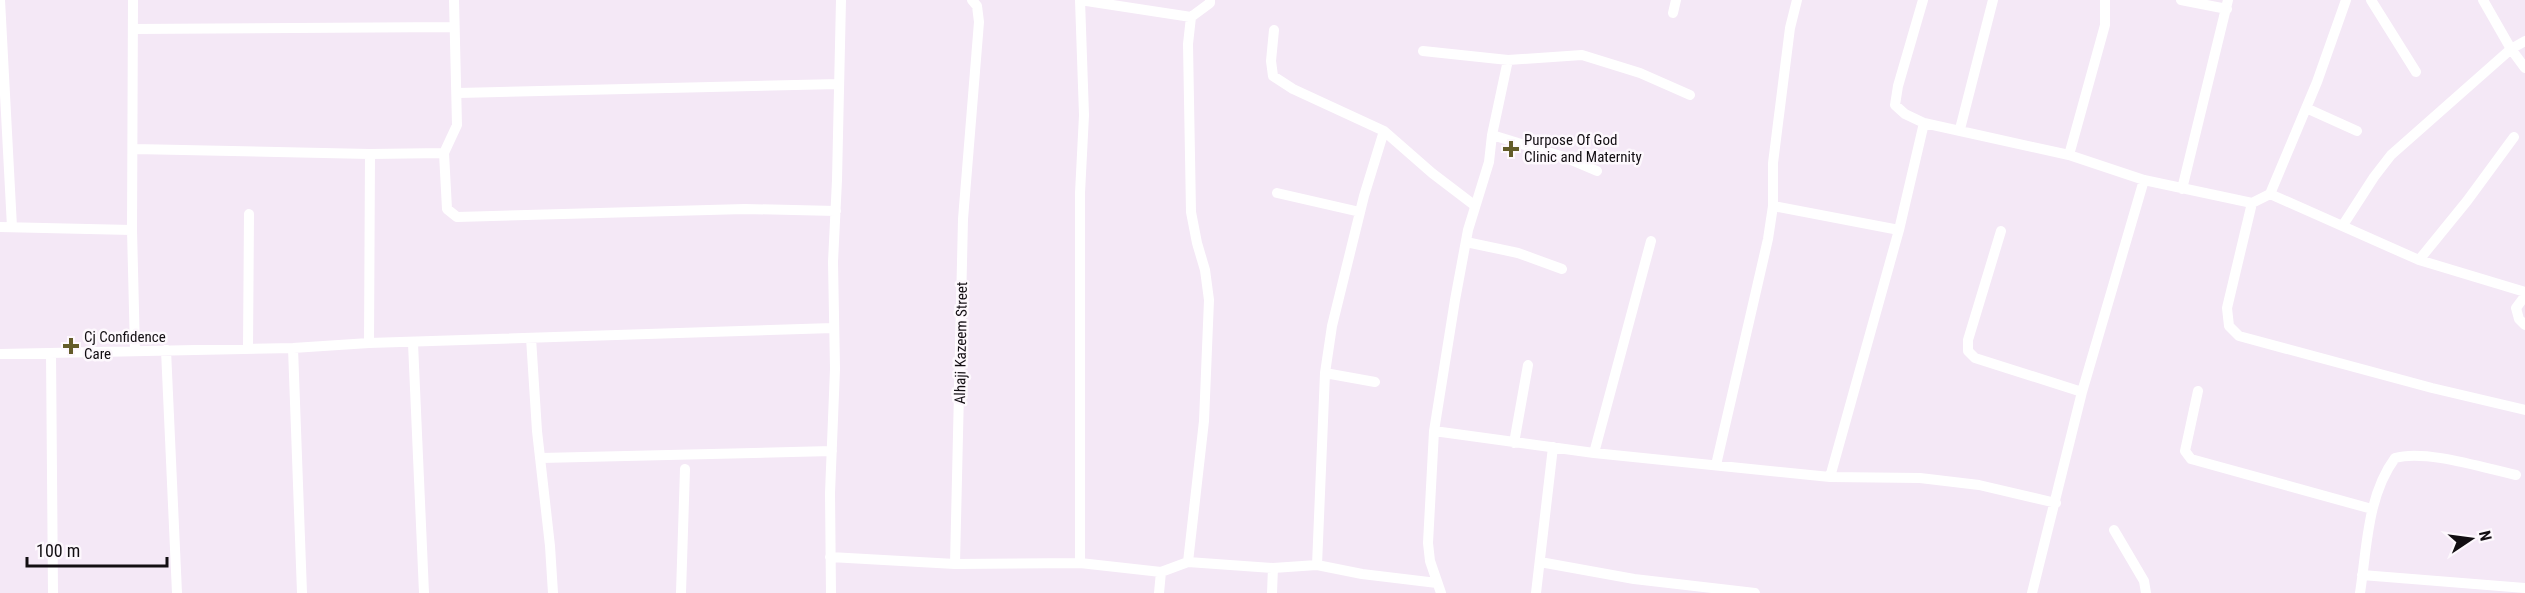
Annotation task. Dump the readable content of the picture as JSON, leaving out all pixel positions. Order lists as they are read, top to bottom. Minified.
{"streets":{"street":["Alhaji Kazeem Street"]},"places":{"health":["Purpose Of God Clinic and Maternity","Cj Confidence Care"]},"scale_bar":"100 m","north":"right"}
